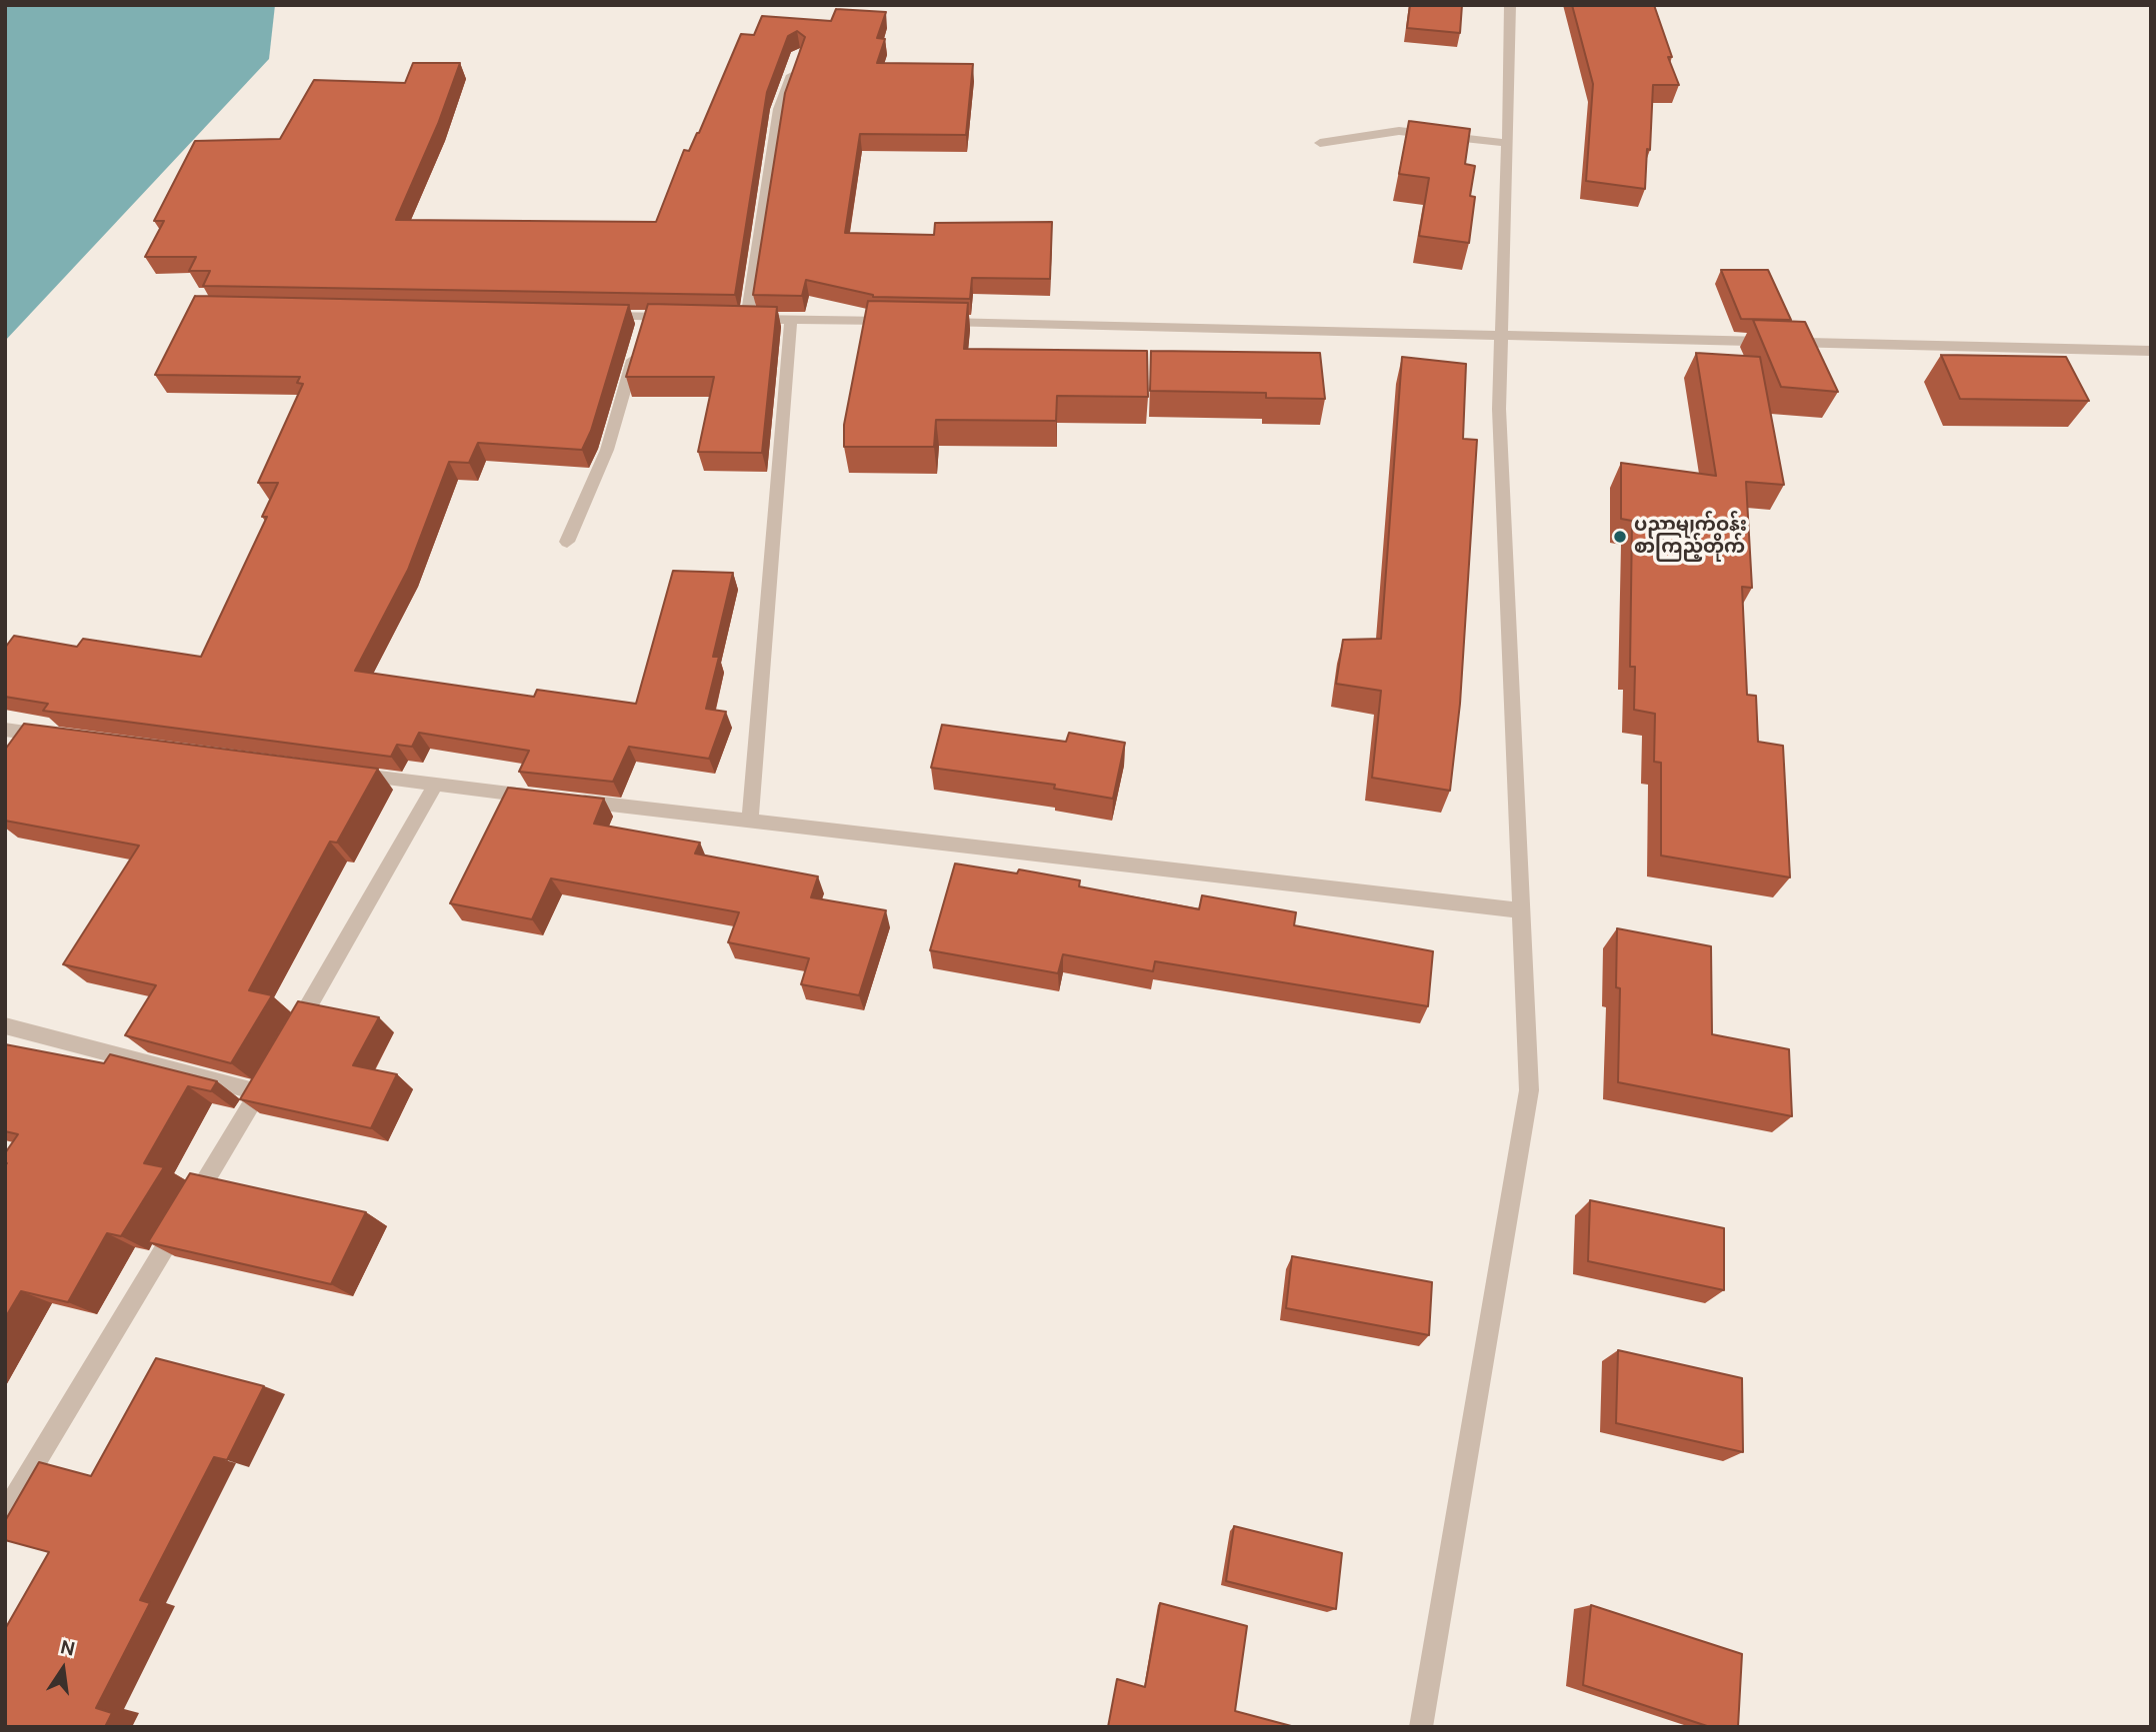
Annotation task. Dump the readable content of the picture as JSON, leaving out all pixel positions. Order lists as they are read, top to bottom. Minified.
{"places":["ပညာမျက်ဝန်း စာကြည့်တိုက်"],"north":"top"}
